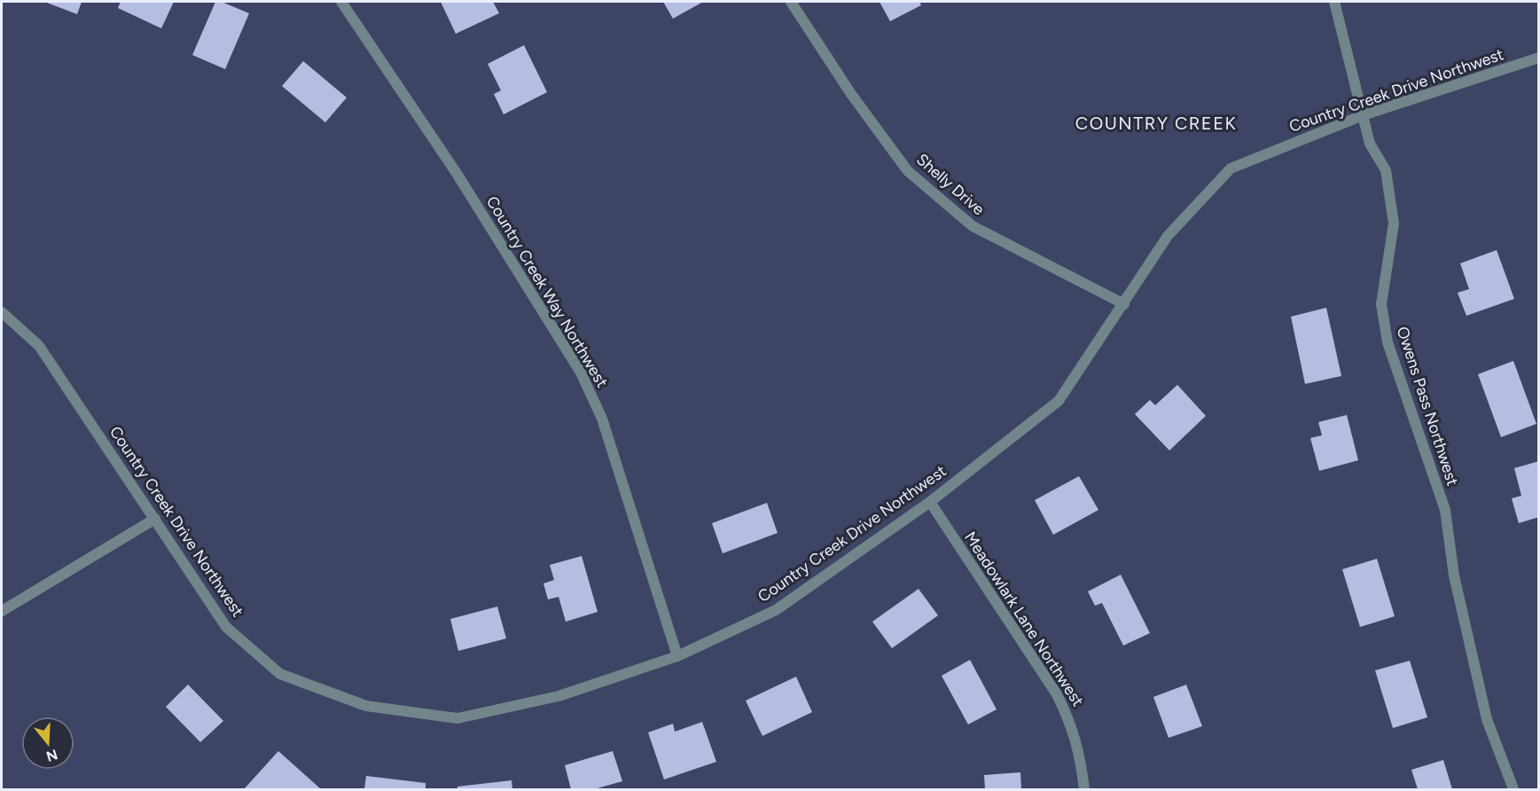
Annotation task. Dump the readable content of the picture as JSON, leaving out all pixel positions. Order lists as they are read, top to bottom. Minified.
{"streets":{"street":["Country Creek Drive Northwest","Shelly Drive","Country Creek Way Northwest","Owens Pass Northwest","Meadowlark Lane Northwest"]},"crossings":[["Country Creek Drive Northwest","Shelly Drive"],["Country Creek Drive Northwest","Country Creek Way Northwest"],["Country Creek Drive Northwest","Owens Pass Northwest"],["Country Creek Drive Northwest","Meadowlark Lane Northwest"]],"districts":["COUNTRY CREEK"],"north":"bottom"}
